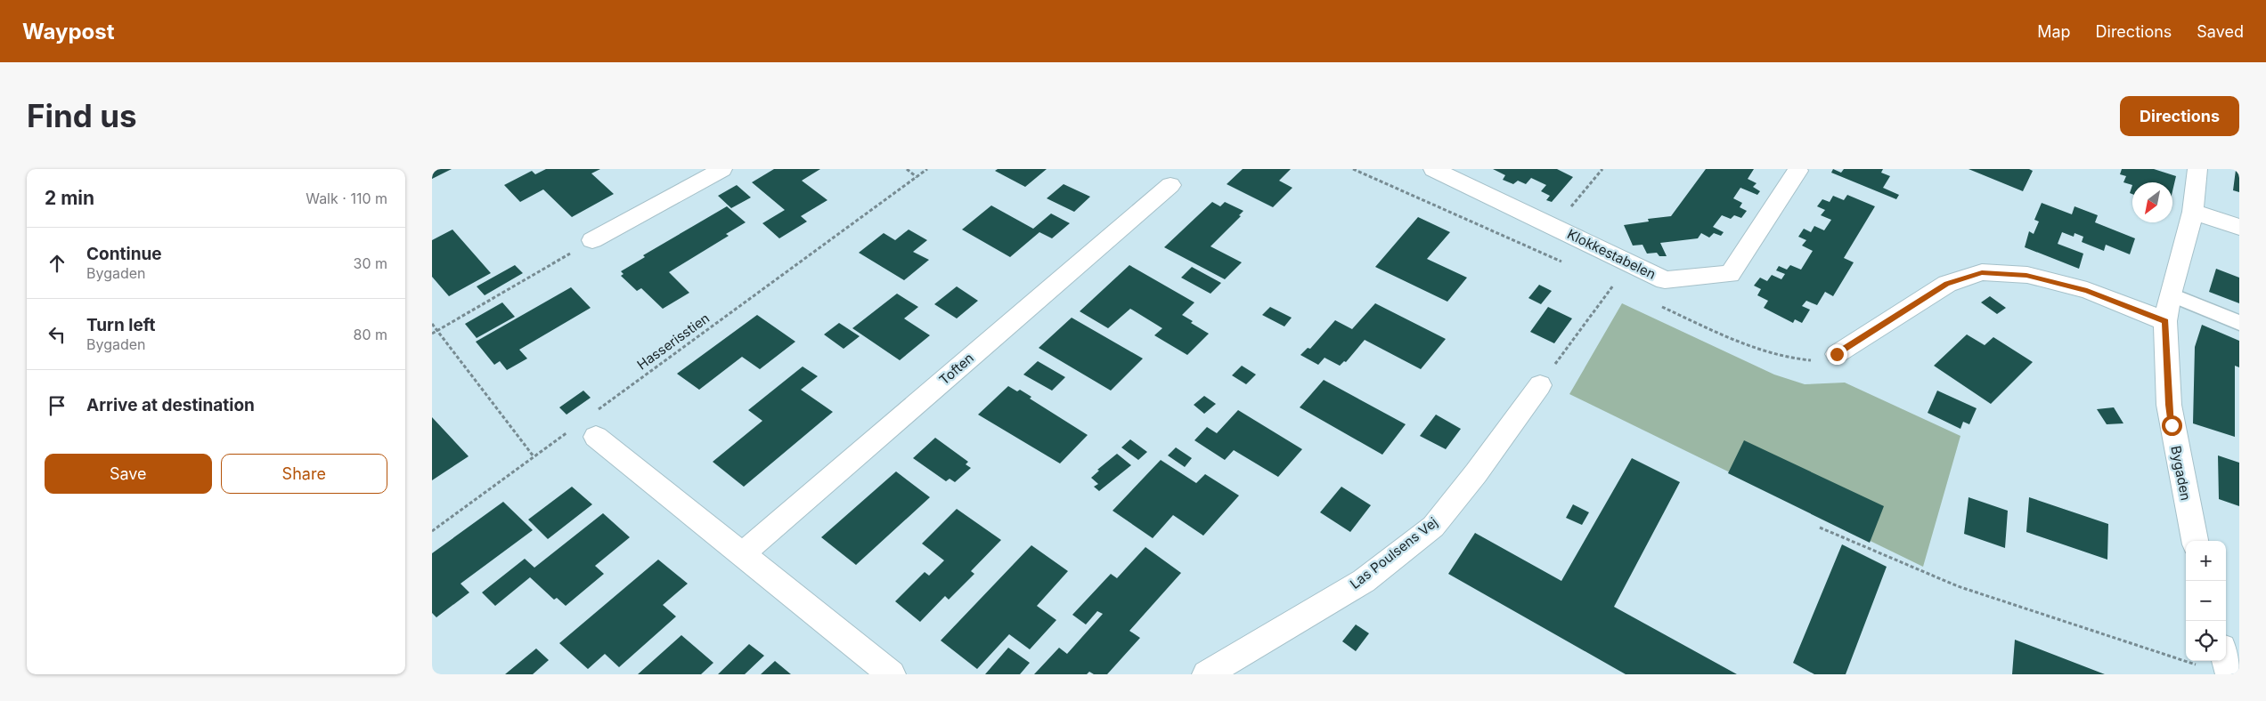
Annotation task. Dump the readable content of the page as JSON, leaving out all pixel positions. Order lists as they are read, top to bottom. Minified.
{"streets":{"street":["Klokkestabelen","Toften","Bygaden","Las Poulsens Vej"],"path":["Hasserisstien"]},"north":"bottom left","page":{"header":"Waypost","nav":["Map","Directions","Saved"],"buttons":["Directions",["Save","Share"]],"title":"Find us","heading":["2 min","Walk · 110 m"],"list":[["Continue","Bygaden","30 m"],["Turn left","Bygaden","80 m"],"Arrive at destination"],"map_buttons":["+","−"]}}
